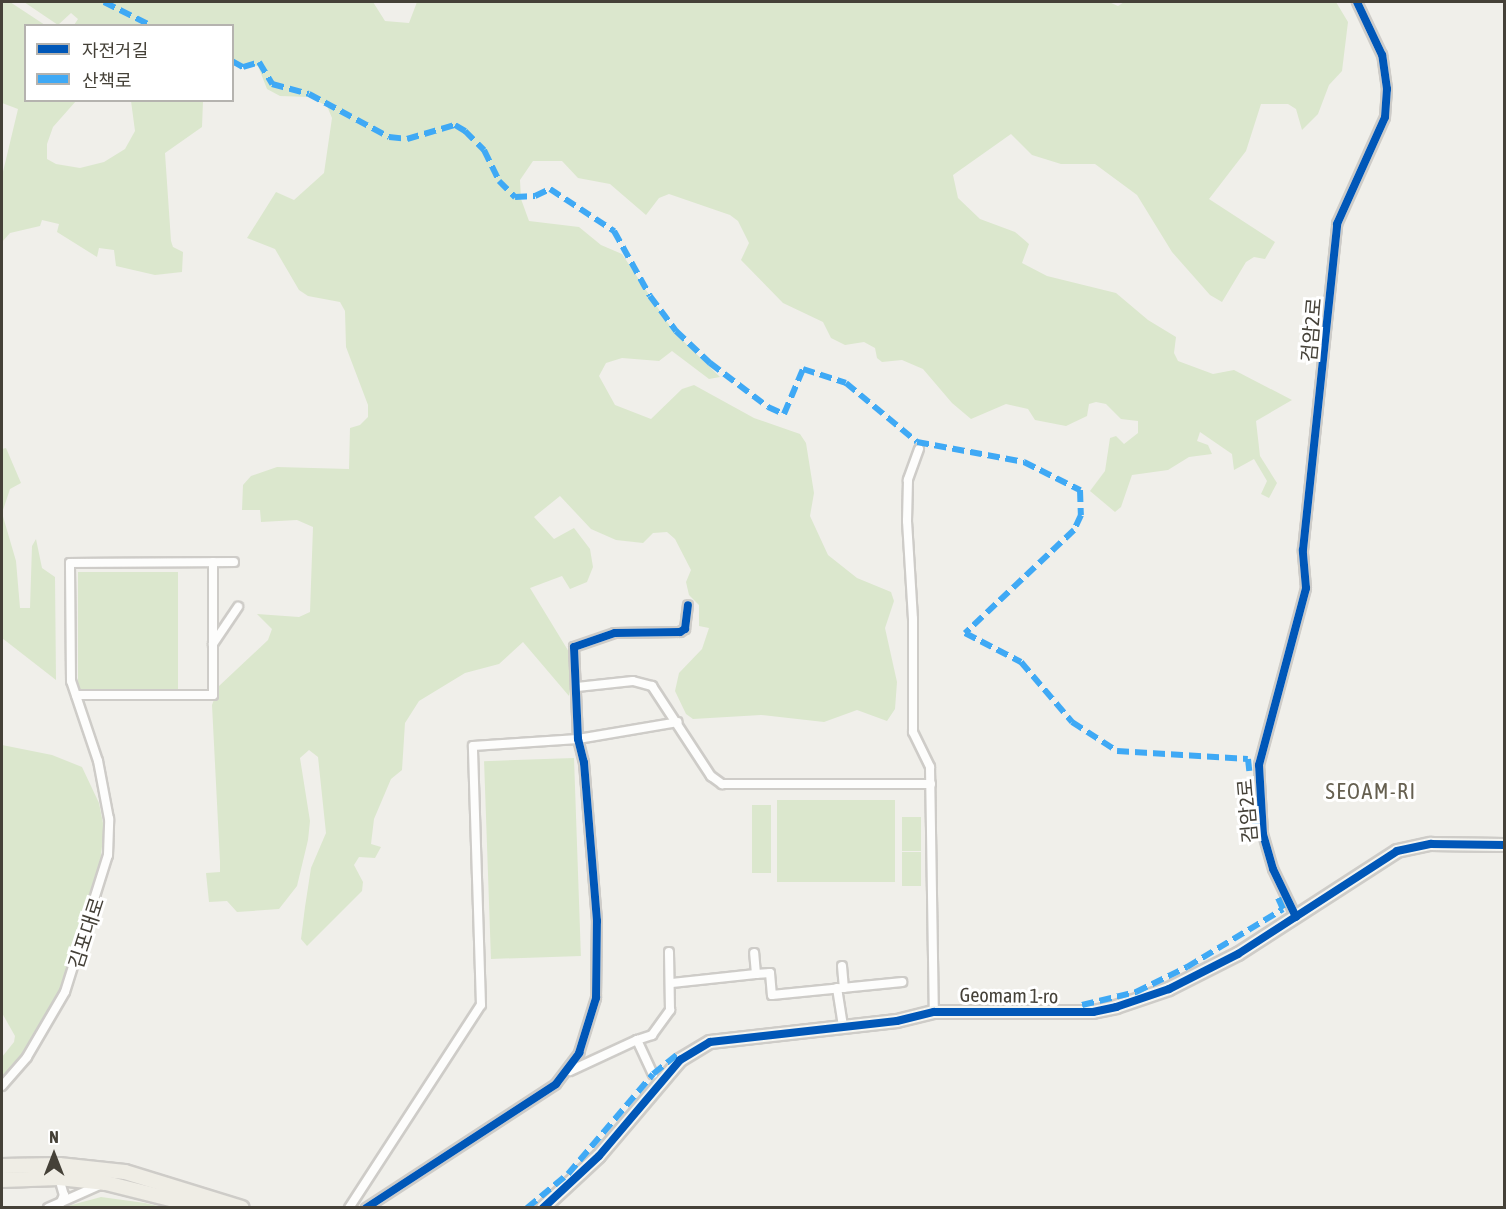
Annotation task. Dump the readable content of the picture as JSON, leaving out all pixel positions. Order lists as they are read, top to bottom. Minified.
{"streets":{"street":["검암2로","김포대로","Geomam 1-ro"]},"crossings":[["검암2로","Geomam 1-ro"]],"districts":["SEOAM-RI"],"legend":["자전거길","산책로"],"north":"top"}
